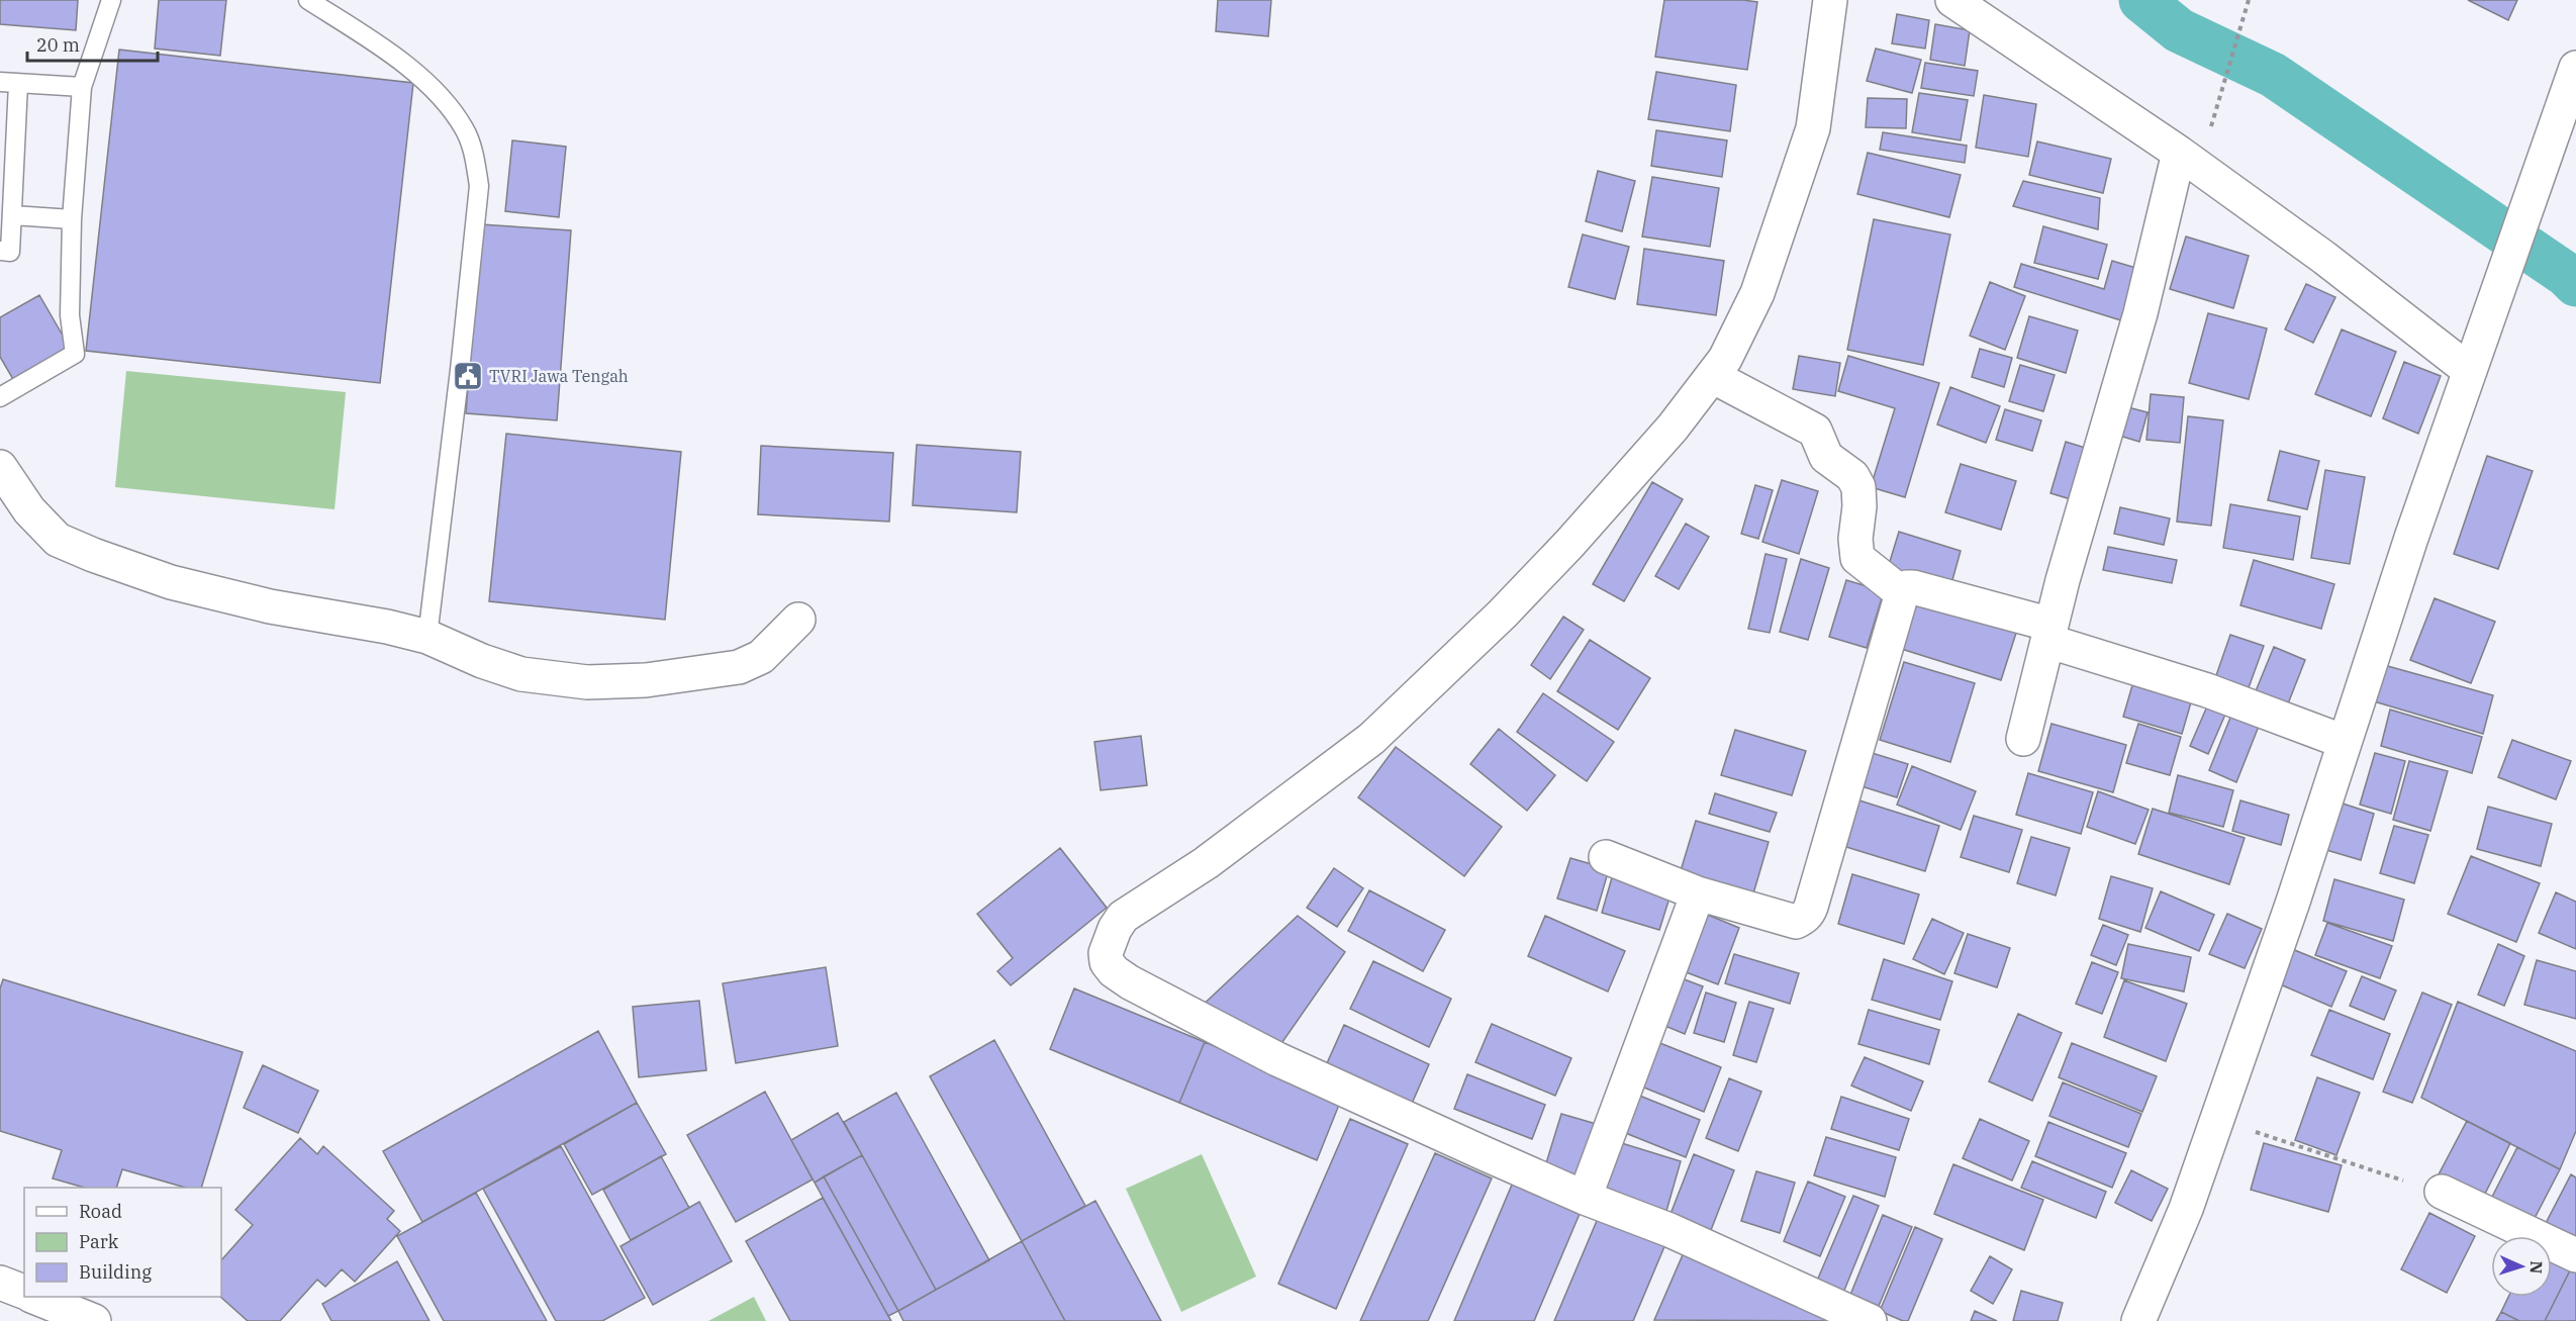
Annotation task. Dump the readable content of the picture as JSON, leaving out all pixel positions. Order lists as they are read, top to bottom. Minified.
{"places":{"public building":["TVRI Jawa Tengah"]},"legend":["Road","Park","Building"],"scale_bar":"20 m","north":"right"}
